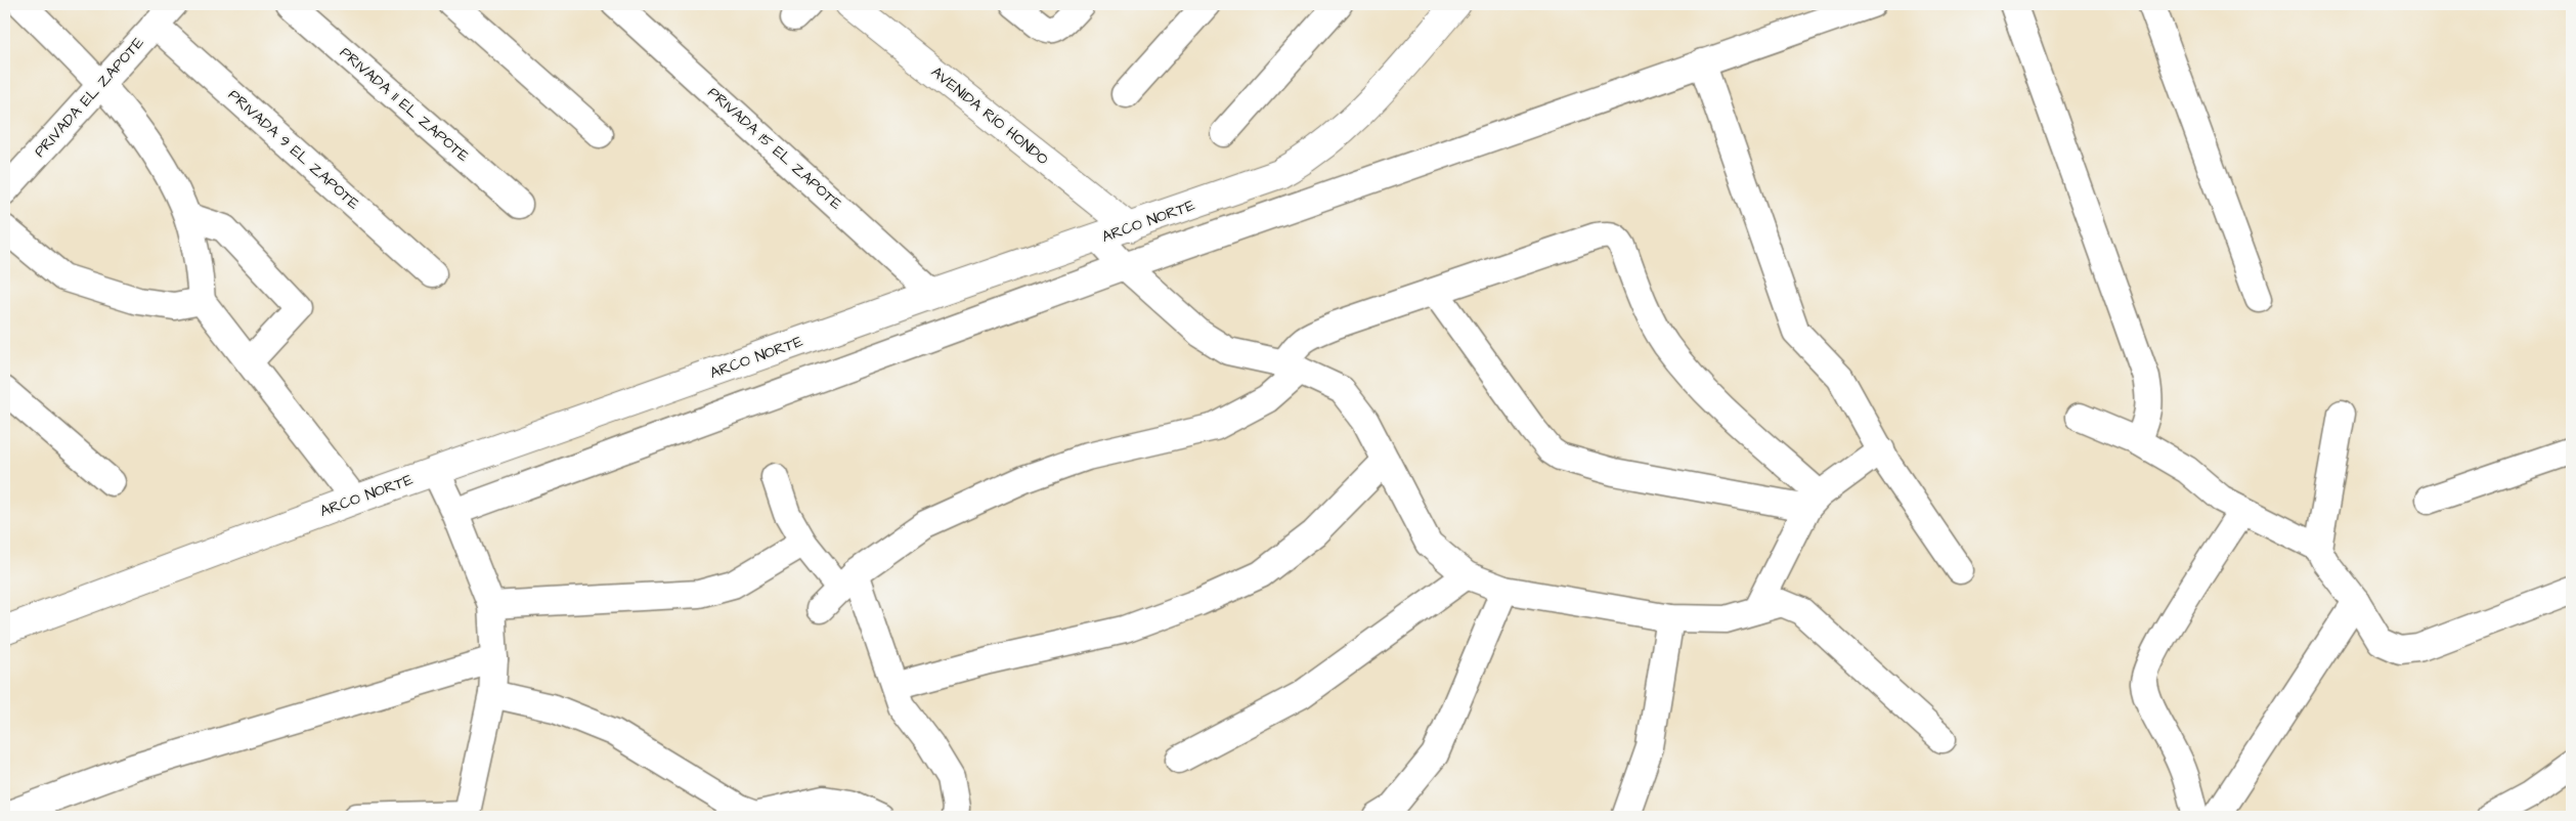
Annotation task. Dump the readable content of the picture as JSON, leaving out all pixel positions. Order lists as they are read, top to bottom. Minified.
{"streets":{"main road":["AVENIDA RÍO HONDO","ARCO NORTE"],"street":["PRIVADA EL ZAPOTE","PRIVADA 11 EL ZAPOTE","PRIVADA 15 EL ZAPOTE","PRIVADA 9 EL ZAPOTE"]},"crossings":[["PRIVADA EL ZAPOTE","PRIVADA 9 EL ZAPOTE"],["AVENIDA RÍO HONDO","ARCO NORTE"],["PRIVADA 15 EL ZAPOTE","ARCO NORTE"]]}
